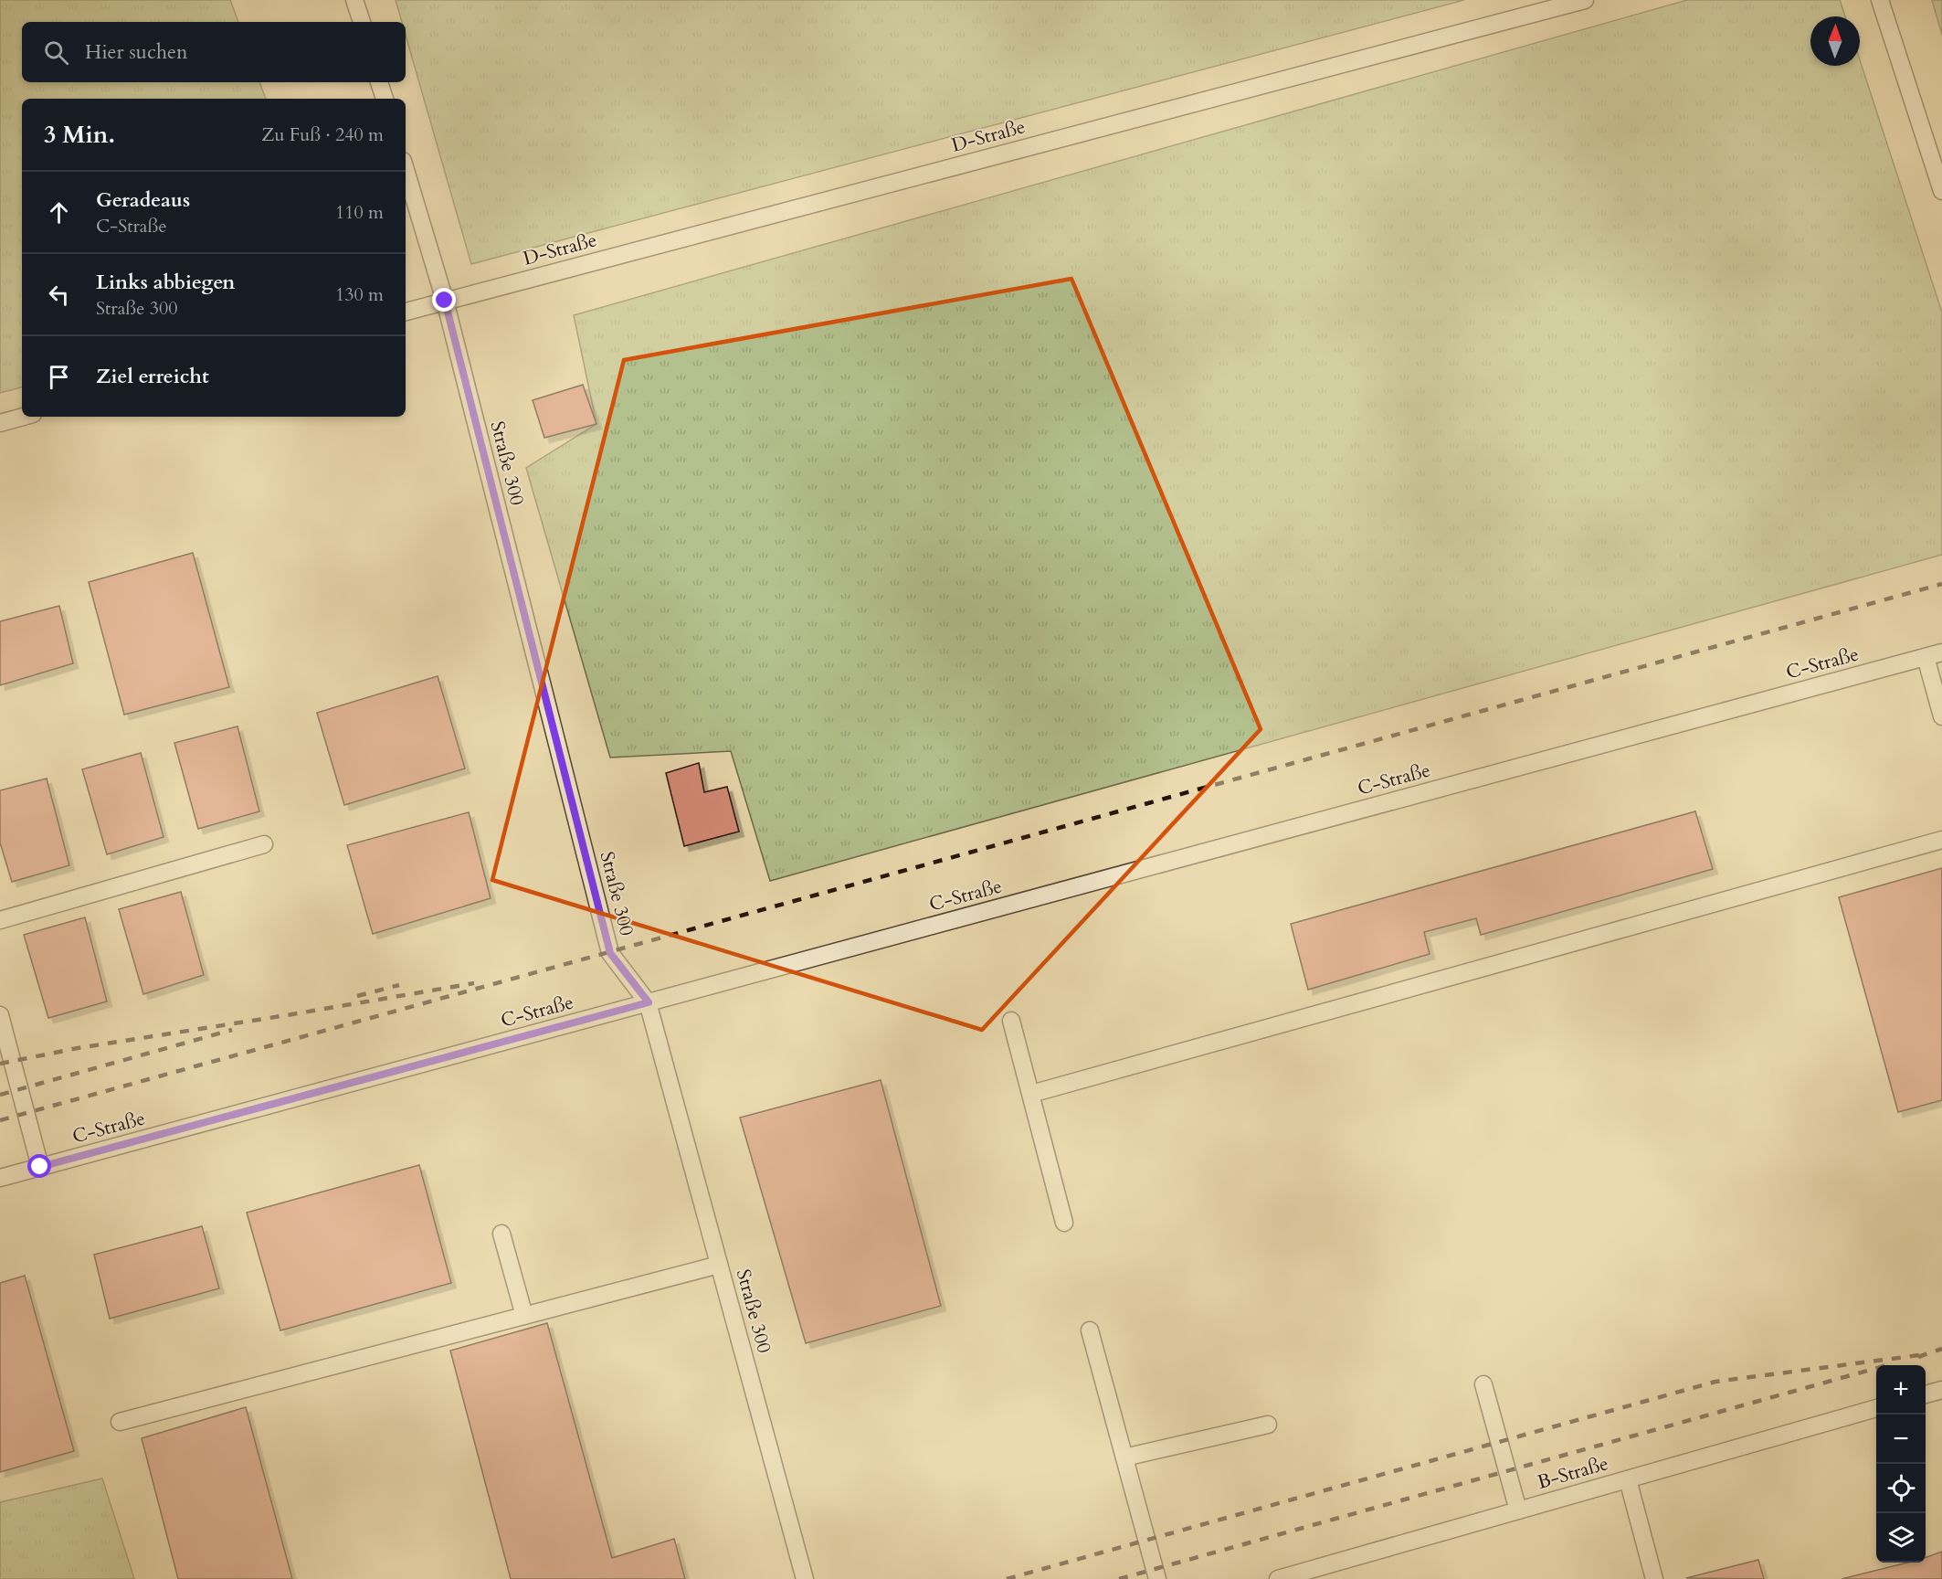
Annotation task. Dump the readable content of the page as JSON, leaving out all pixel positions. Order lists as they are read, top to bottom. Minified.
{"streets":{"lane":["D-Straße","Straße 300","C-Straße","B-Straße"]},"crossings":[["D-Straße","Straße 300"],["Straße 300","C-Straße"]],"north":"top","page":{"search":"Hier suchen","heading":["3 Min.","Zu Fuß · 240 m"],"list":[["Geradeaus","C-Straße","110 m"],["Links abbiegen","Straße 300","130 m"],"Ziel erreicht"],"map_buttons":["+","−"]}}
